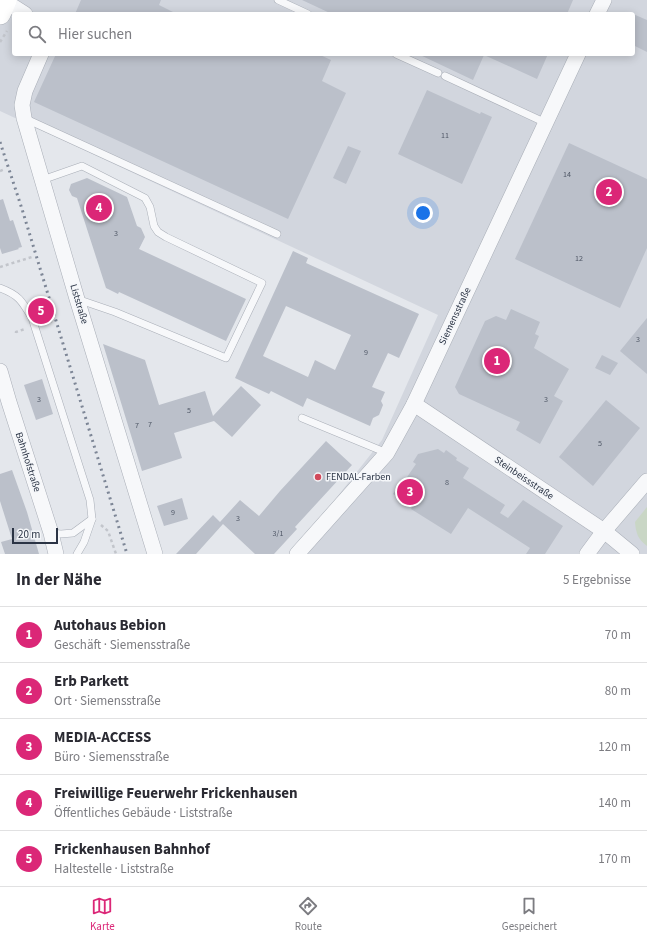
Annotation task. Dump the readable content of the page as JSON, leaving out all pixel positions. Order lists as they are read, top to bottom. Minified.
{"streets":{"street":["Liststraße","Siemensstraße","Bahnhofstraße","Steinbeissstraße"]},"crossings":[["Siemensstraße","Steinbeissstraße"]],"places":["FENDAL-Farben"],"house_numbers":["11","14","3","12","3","9","3","3","5","7","7","5","8","9","3","3/1"],"scale_bar":"20 m","page":{"search":"Hier suchen","pins":["2","4","5","1","3"],"scale":"20 m","heading":["In der Nähe","5 Ergebnisse"],"list":[{"mark":"1","name":"Autohaus Bebion","note":"Geschäft · Siemensstraße","value":"70 m"},{"mark":"2","name":"Erb Parkett","note":"Ort · Siemensstraße","value":"80 m"},{"mark":"3","name":"MEDIA-ACCESS","note":"Büro · Siemensstraße","value":"120 m"},{"mark":"4","name":"Freiwillige Feuerwehr Frickenhausen","note":"Öffentliches Gebäude · Liststraße","value":"140 m"},{"mark":"5","name":"Frickenhausen Bahnhof","note":"Haltestelle · Liststraße","value":"170 m"}],"nav":["Karte","Route","Gespeichert"]}}
